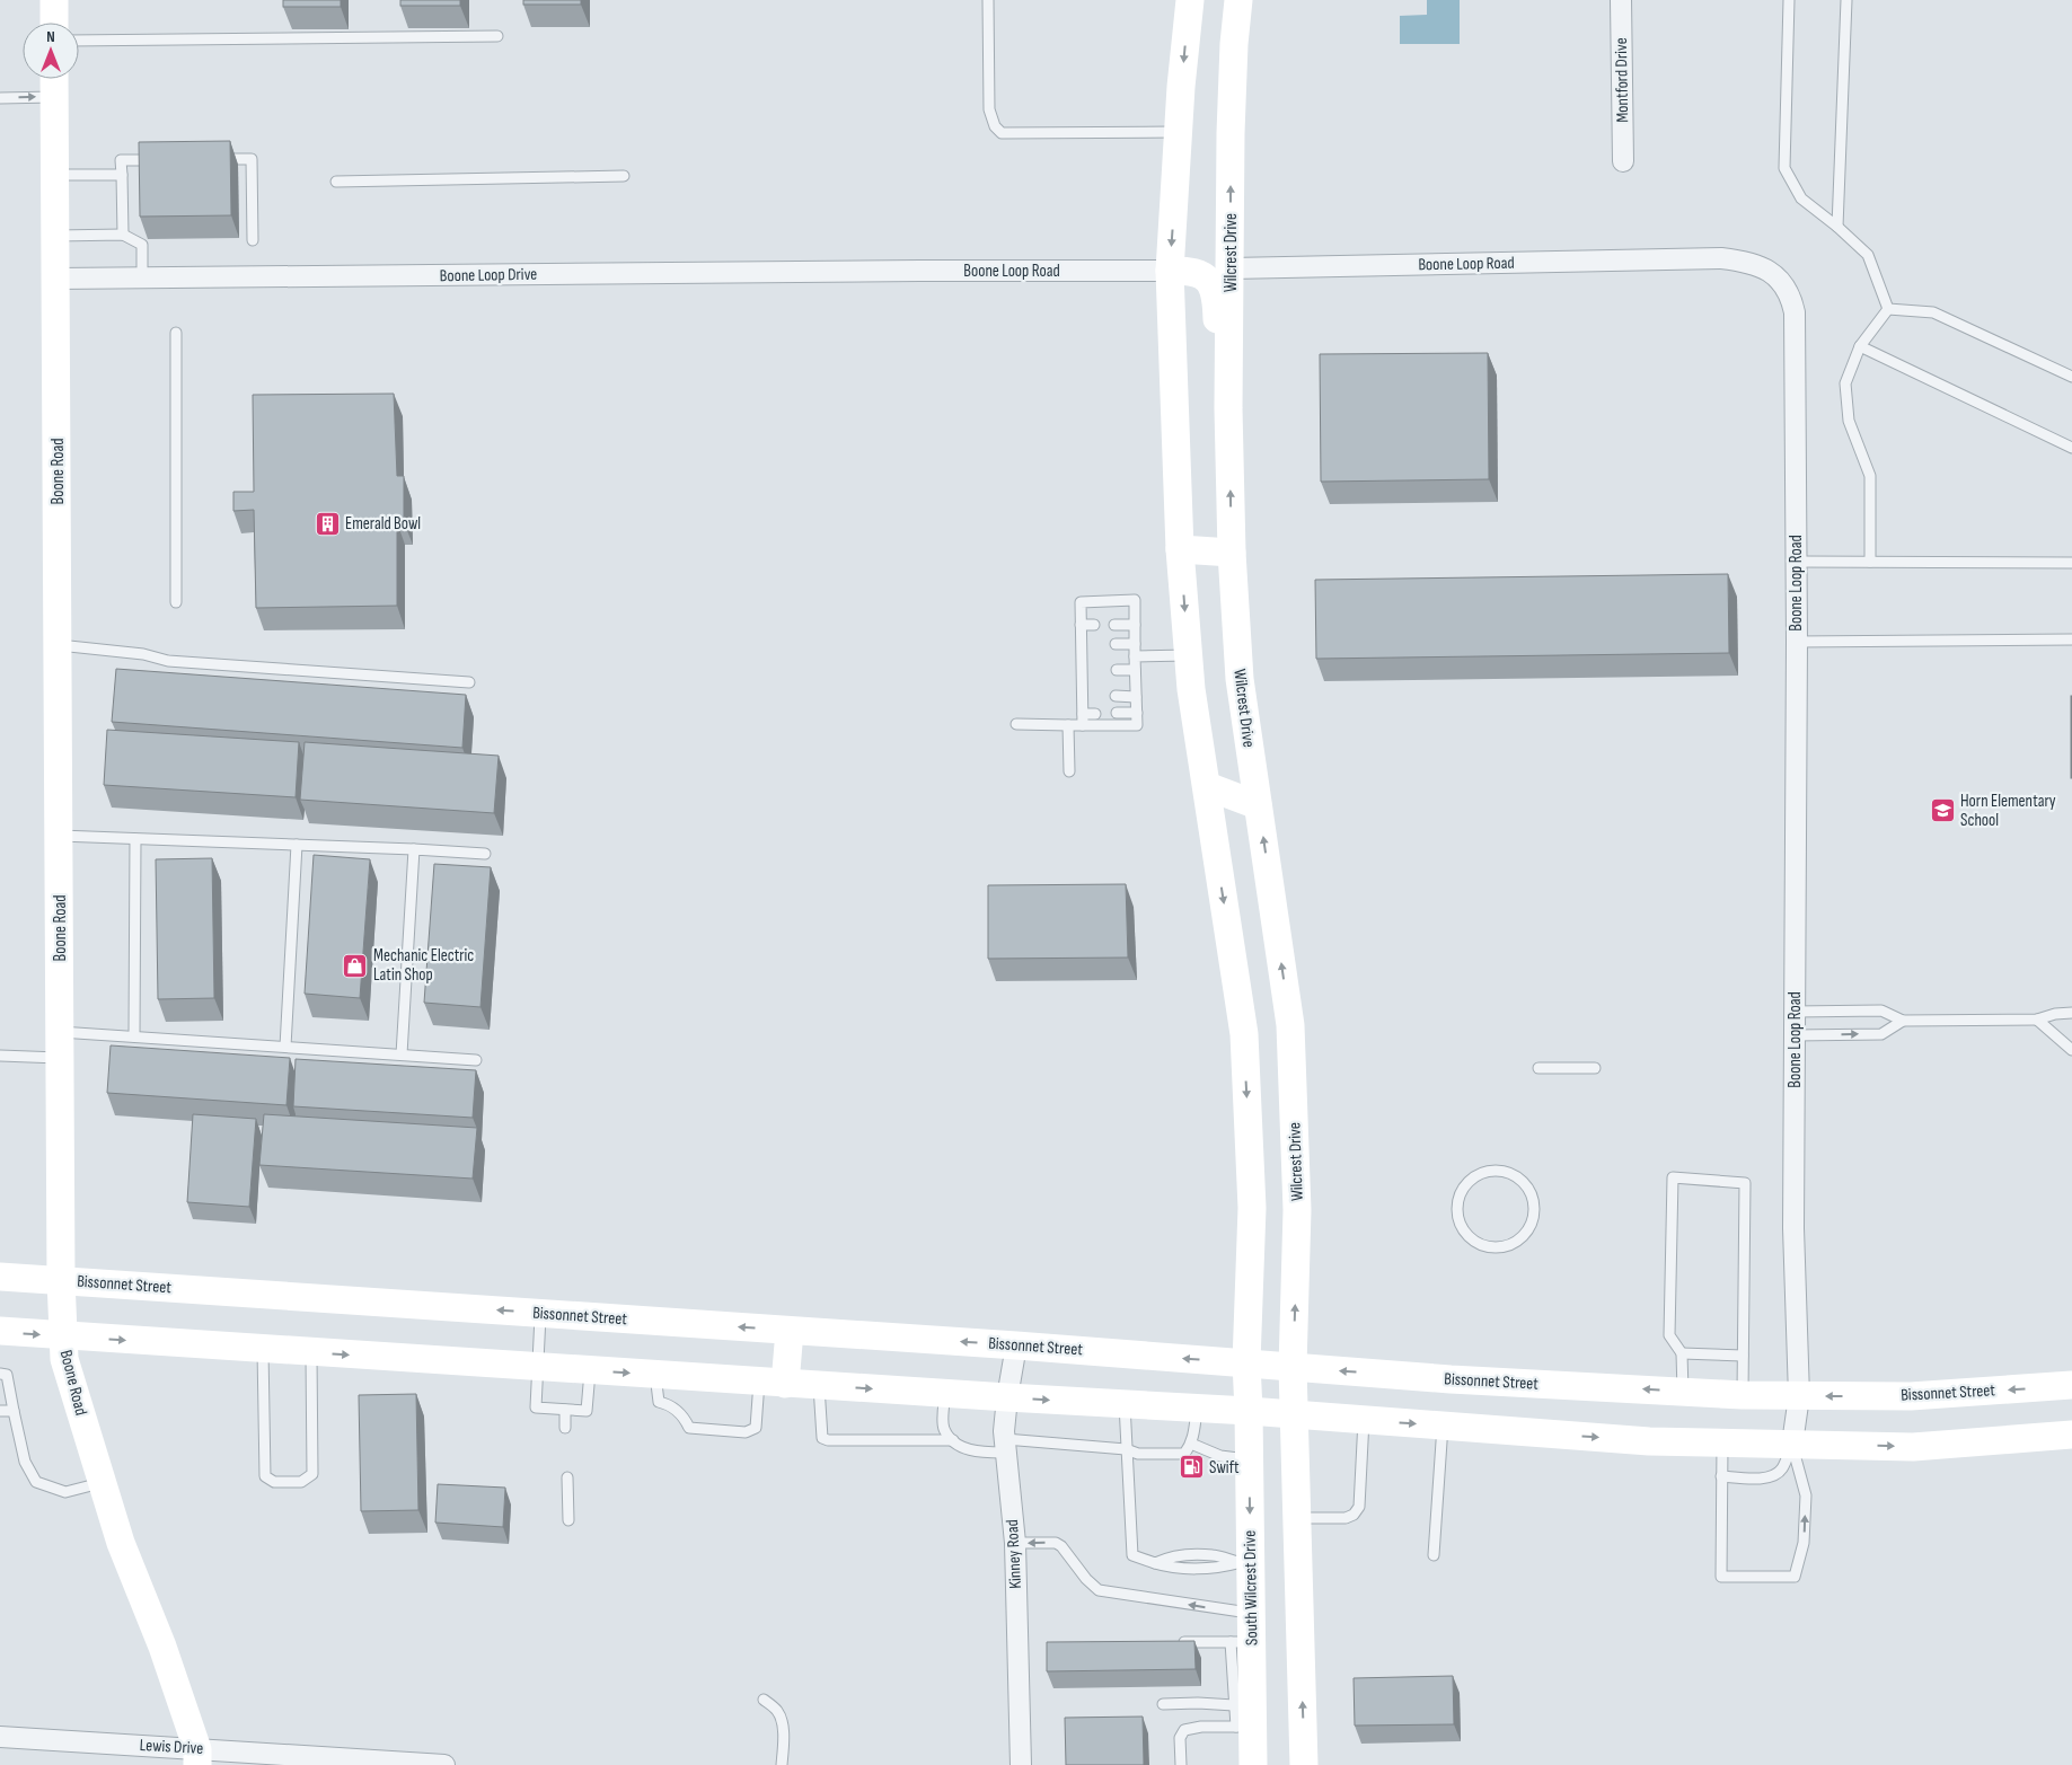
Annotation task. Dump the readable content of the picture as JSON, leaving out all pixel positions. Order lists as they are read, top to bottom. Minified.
{"streets":{"main road":["Wilcrest Drive","Boone Road","Bissonnet Street","South Wilcrest Drive"],"street":["Montford Drive","Boone Loop Road","Boone Loop Drive","Kinney Road","Lewis Drive"]},"crossings":[["Wilcrest Drive","Boone Loop Road"],["Wilcrest Drive","Bissonnet Street"],["Boone Loop Road","Boone Loop Drive"],["Boone Loop Road","Bissonnet Street"],["Boone Loop Drive","Boone Road"],["Boone Road","Bissonnet Street"],["Boone Road","Lewis Drive"],["Bissonnet Street","Kinney Road"]],"places":{"building":["Emerald Bowl"],"school or university":["Horn Elementary School"],"shop":["Mechanic Electric Latin Shop"],"fuel station":["Swift"]},"north":"top"}
